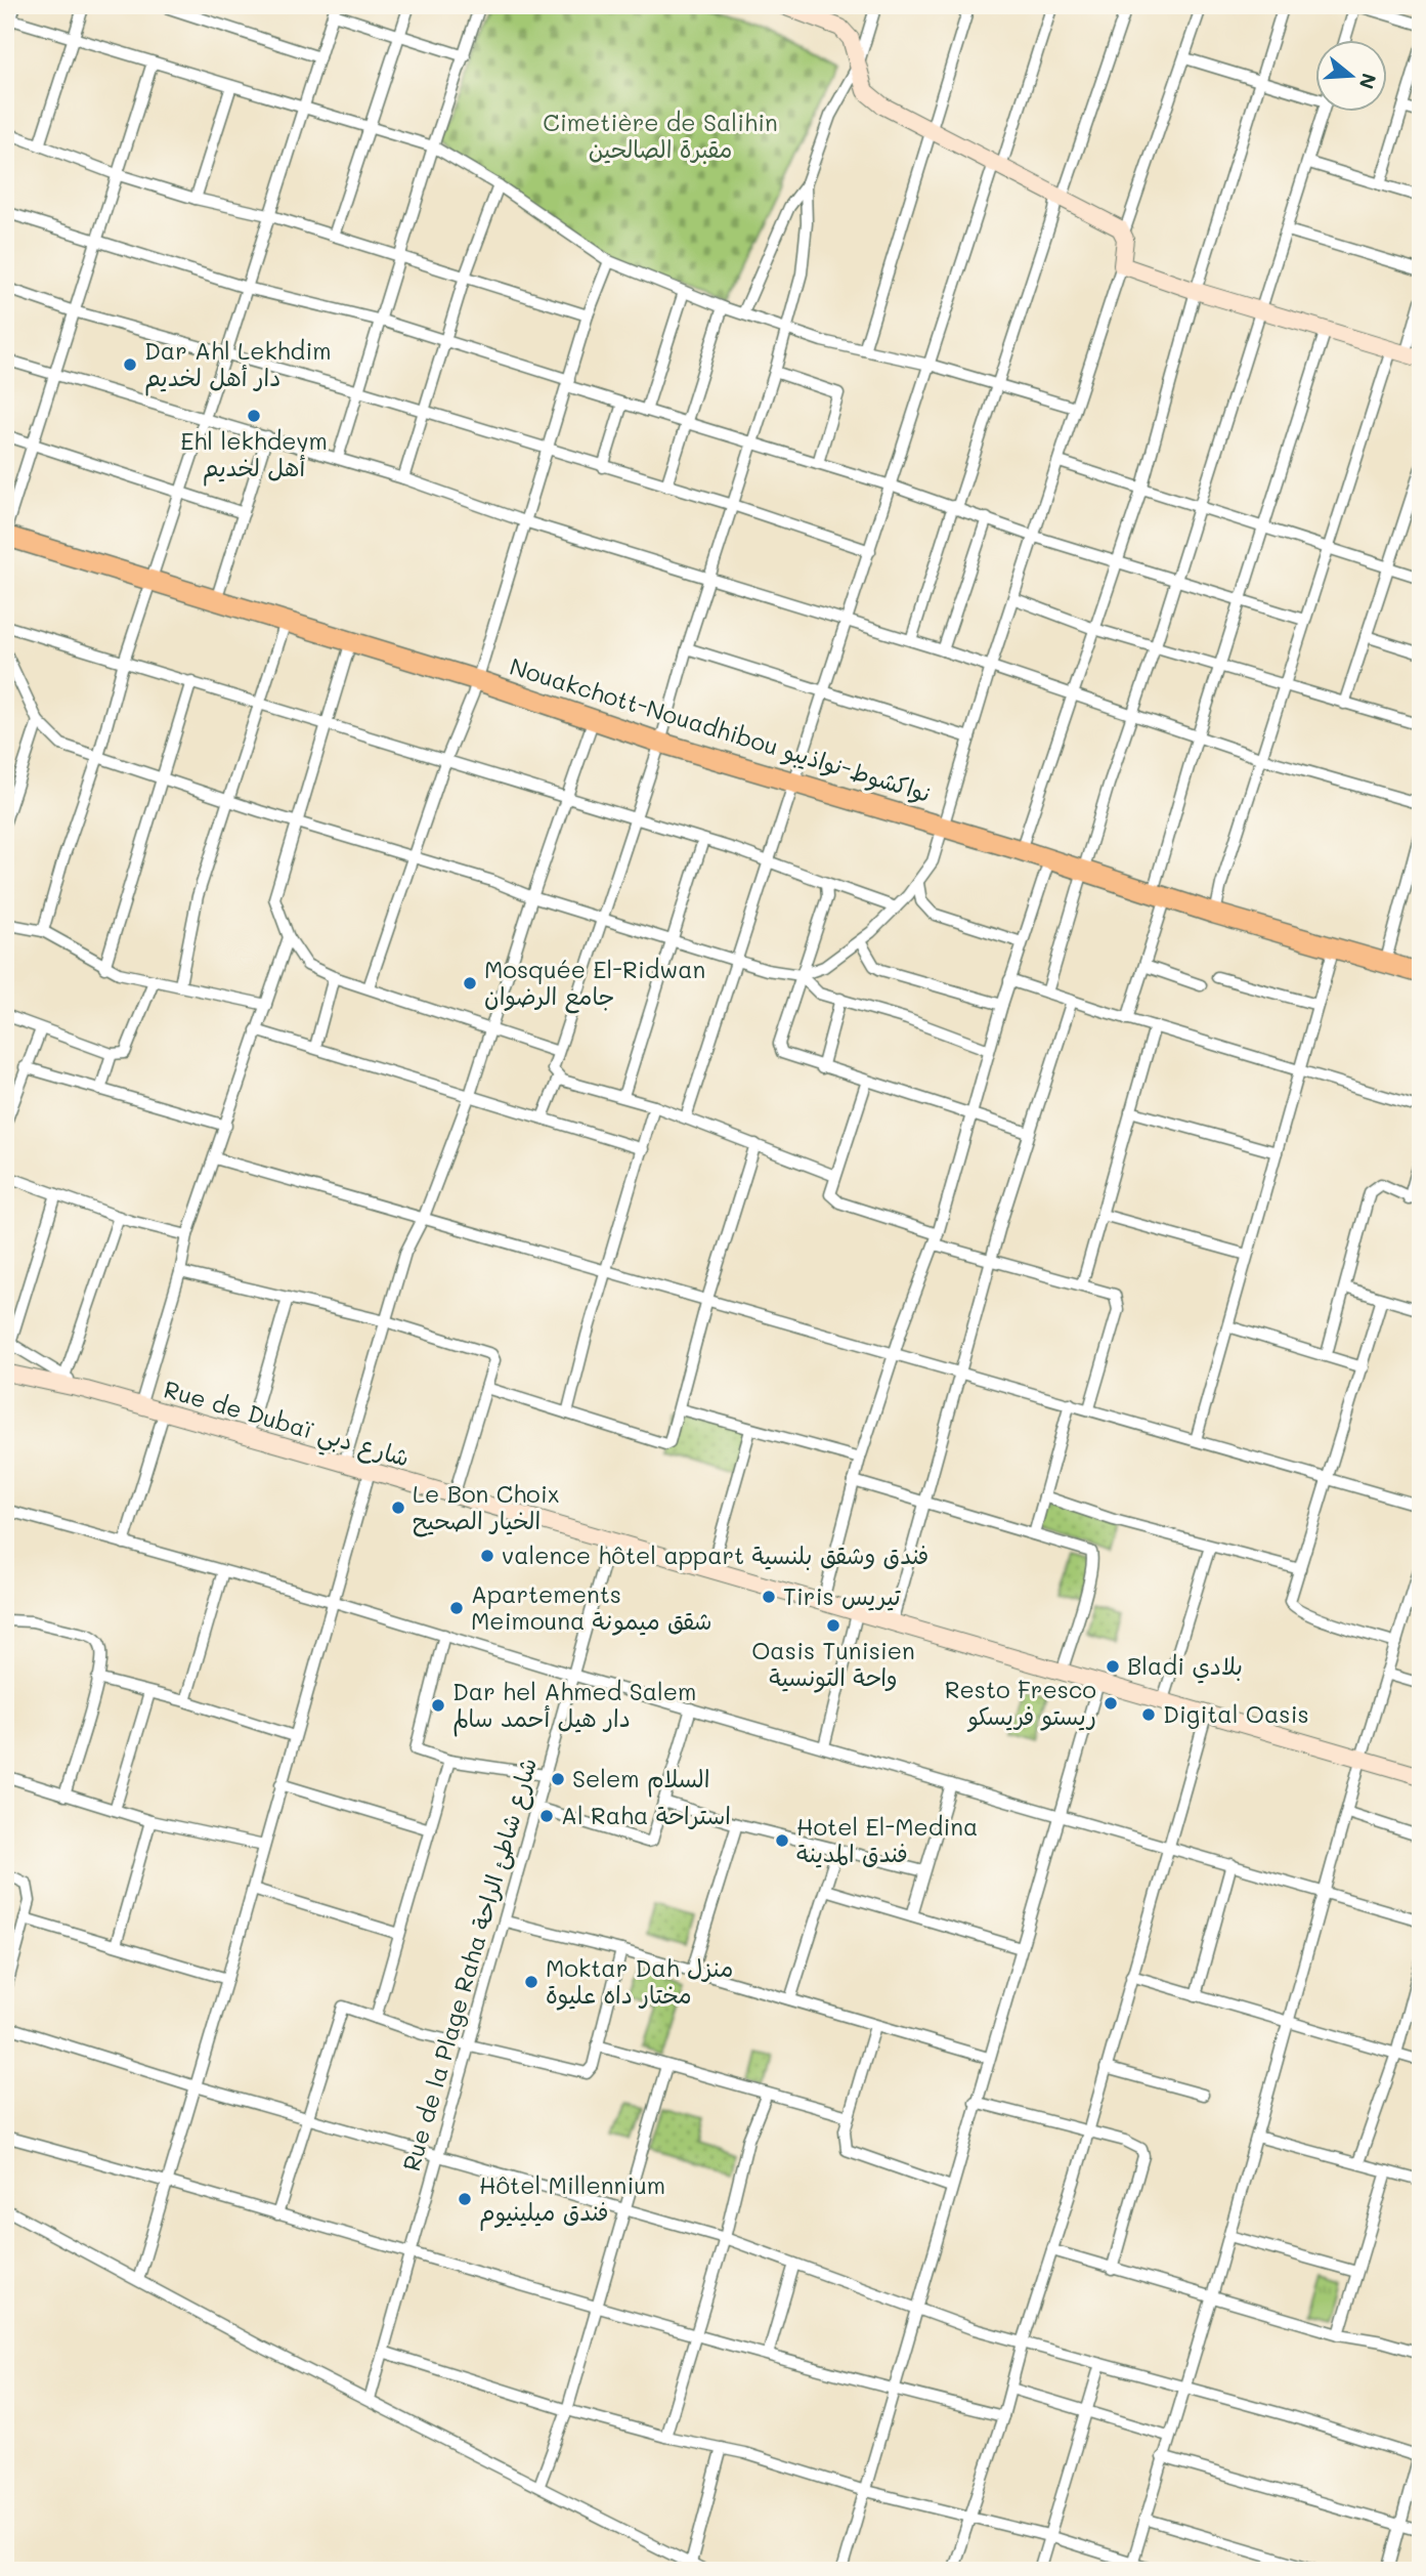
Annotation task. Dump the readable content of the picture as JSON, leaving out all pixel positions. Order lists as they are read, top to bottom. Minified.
{"streets":{"highway":["Nouakchott-Nouadhibou نواكشوط-نواذيبو"],"street":["Rue de Dubaï شارع دبي","Rue de la Plage Raha شارع شاطئ الراحة"]},"crossings":[["Rue de Dubaï شارع دبي","Rue de la Plage Raha شارع شاطئ الراحة"]],"parks":["Cimetière de Salihin مقبرة الصالحين"],"places":["Dar Ahl Lekhdim دار أهل لخديم","Ehl lekhdeym أهل لخديم","Mosquée El-Ridwan جامع الرضوان","Le Bon Choix الخيار الصحيح","valence hôtel appart فندق وشقق بلنسية","Tiris تيريس","Apartements Meimouna شقق ميمونة","Oasis Tunisien واحة التونسية","Bladi بلادي","Resto Fresco ريستو فريسكو","Dar hel Ahmed Salem دار هيل أحمد سالم","Digital Oasis","Selem السلام","Al Raha استراحة","Hotel El-Medina فندق المدينة","Moktar Dah منزل مختار داه عليوة","Hôtel Millennium فندق ميلينيوم"],"north":"right"}
